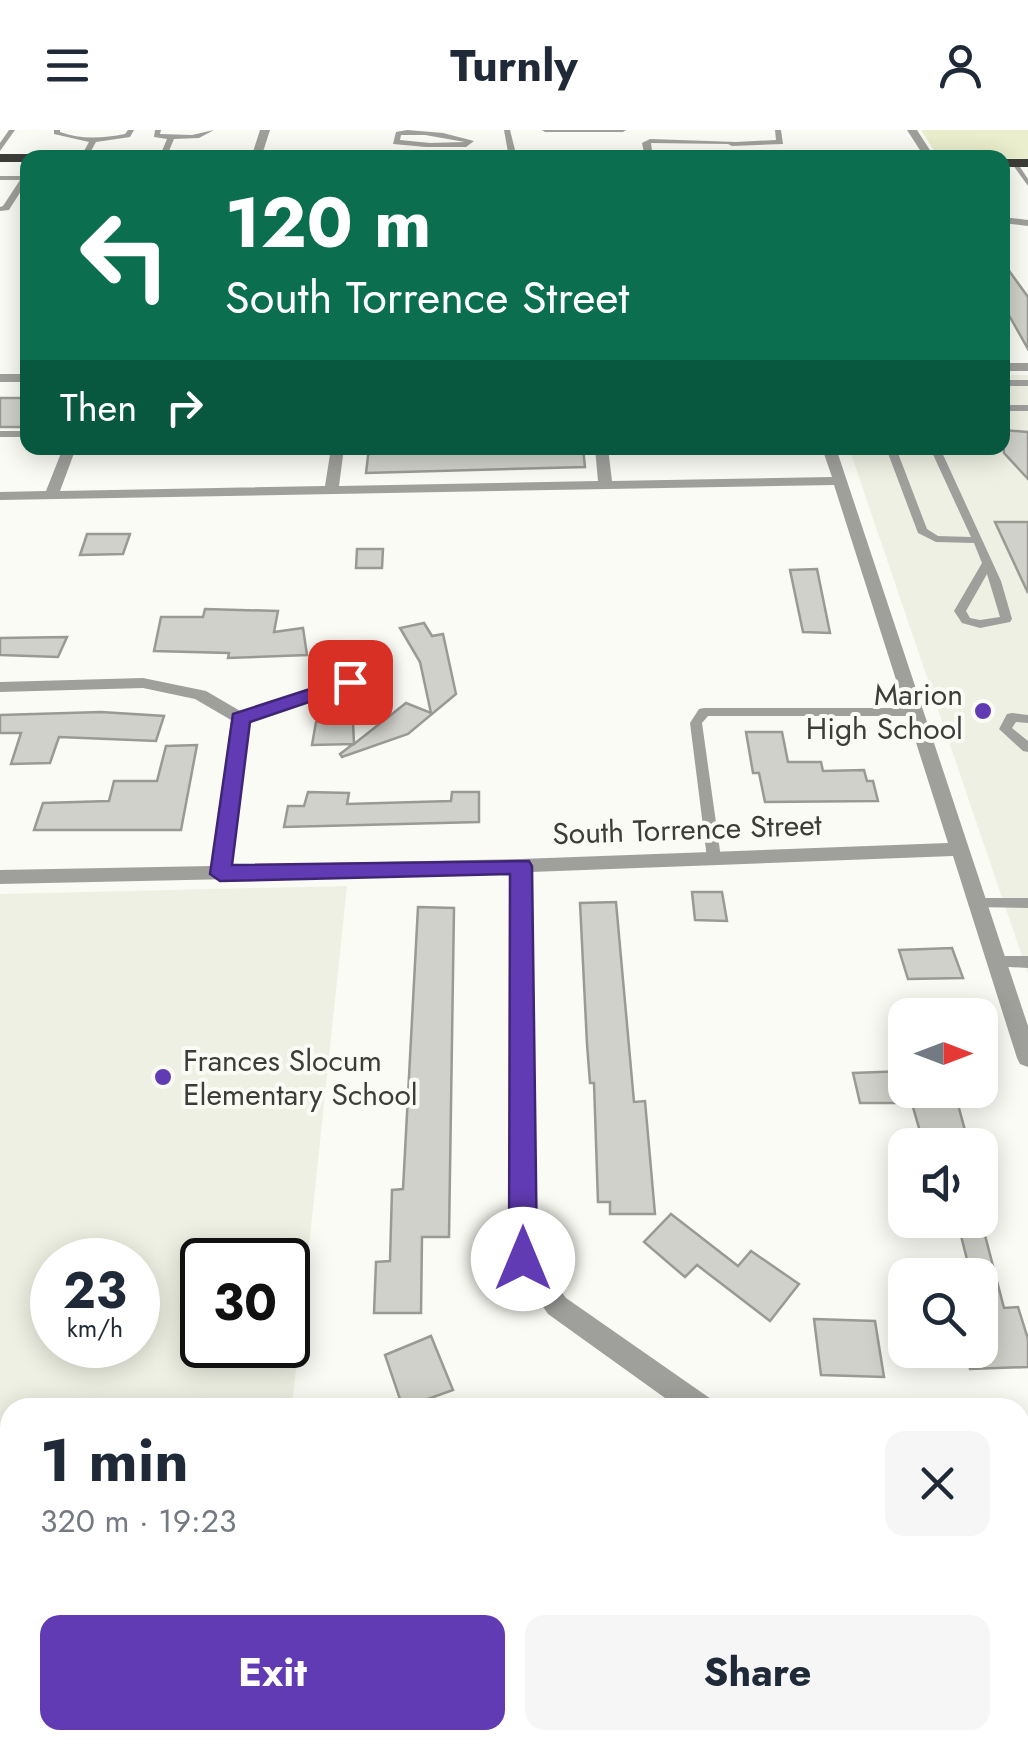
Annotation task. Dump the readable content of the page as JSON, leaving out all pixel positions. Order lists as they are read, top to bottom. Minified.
{"streets":{"street":["South Torrence Street"]},"places":["Marion High School","Frances Slocum Elementary School"],"north":"right","page":{"header":"Turnly","turn":["120 m","South Torrence Street"],"then":"Then","speed":"23 km/h","limit":"30","heading":["1 min","320 m · 19:23"],"buttons":["Exit","Share"]}}
